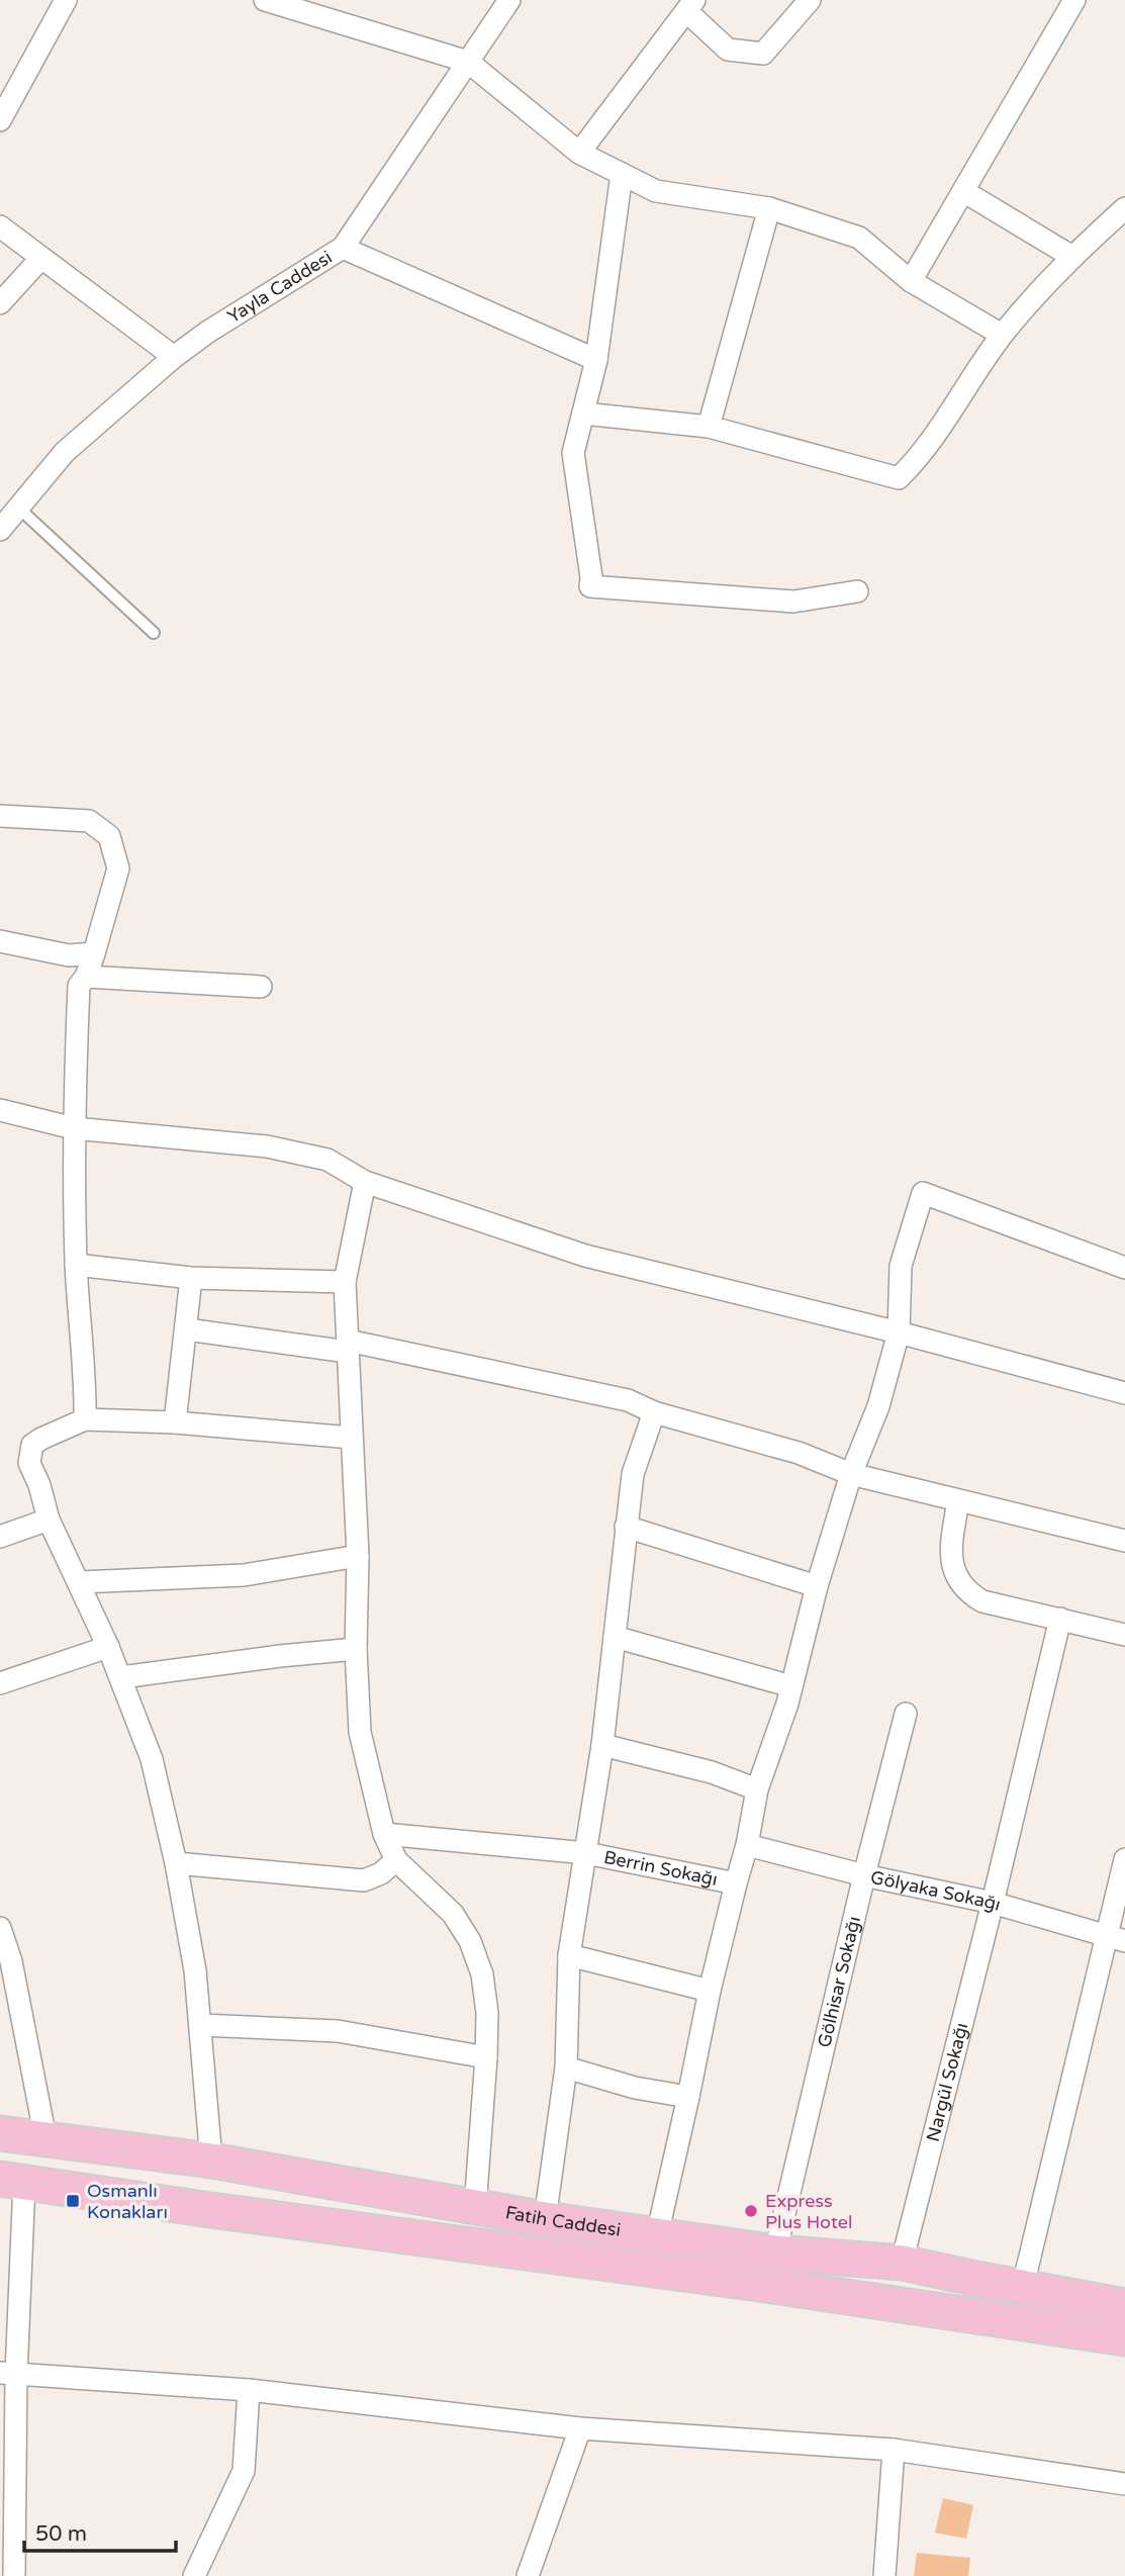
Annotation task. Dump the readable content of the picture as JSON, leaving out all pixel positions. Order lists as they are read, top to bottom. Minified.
{"streets":{"main road":["Fatih Caddesi"],"street":["Yayla Caddesi","Berrin Sokağı","Gölyaka Sokağı","Gölhisar Sokağı","Nargül Sokağı"]},"crossings":[["Gölyaka Sokağı","Gölhisar Sokağı"],["Gölyaka Sokağı","Nargül Sokağı"],["Gölhisar Sokağı","Fatih Caddesi"],["Nargül Sokağı","Fatih Caddesi"]],"places":{"transit":["Osmanlı Konakları"],"other":["Express Plus Hotel"]},"scale_bar":"50 m"}
